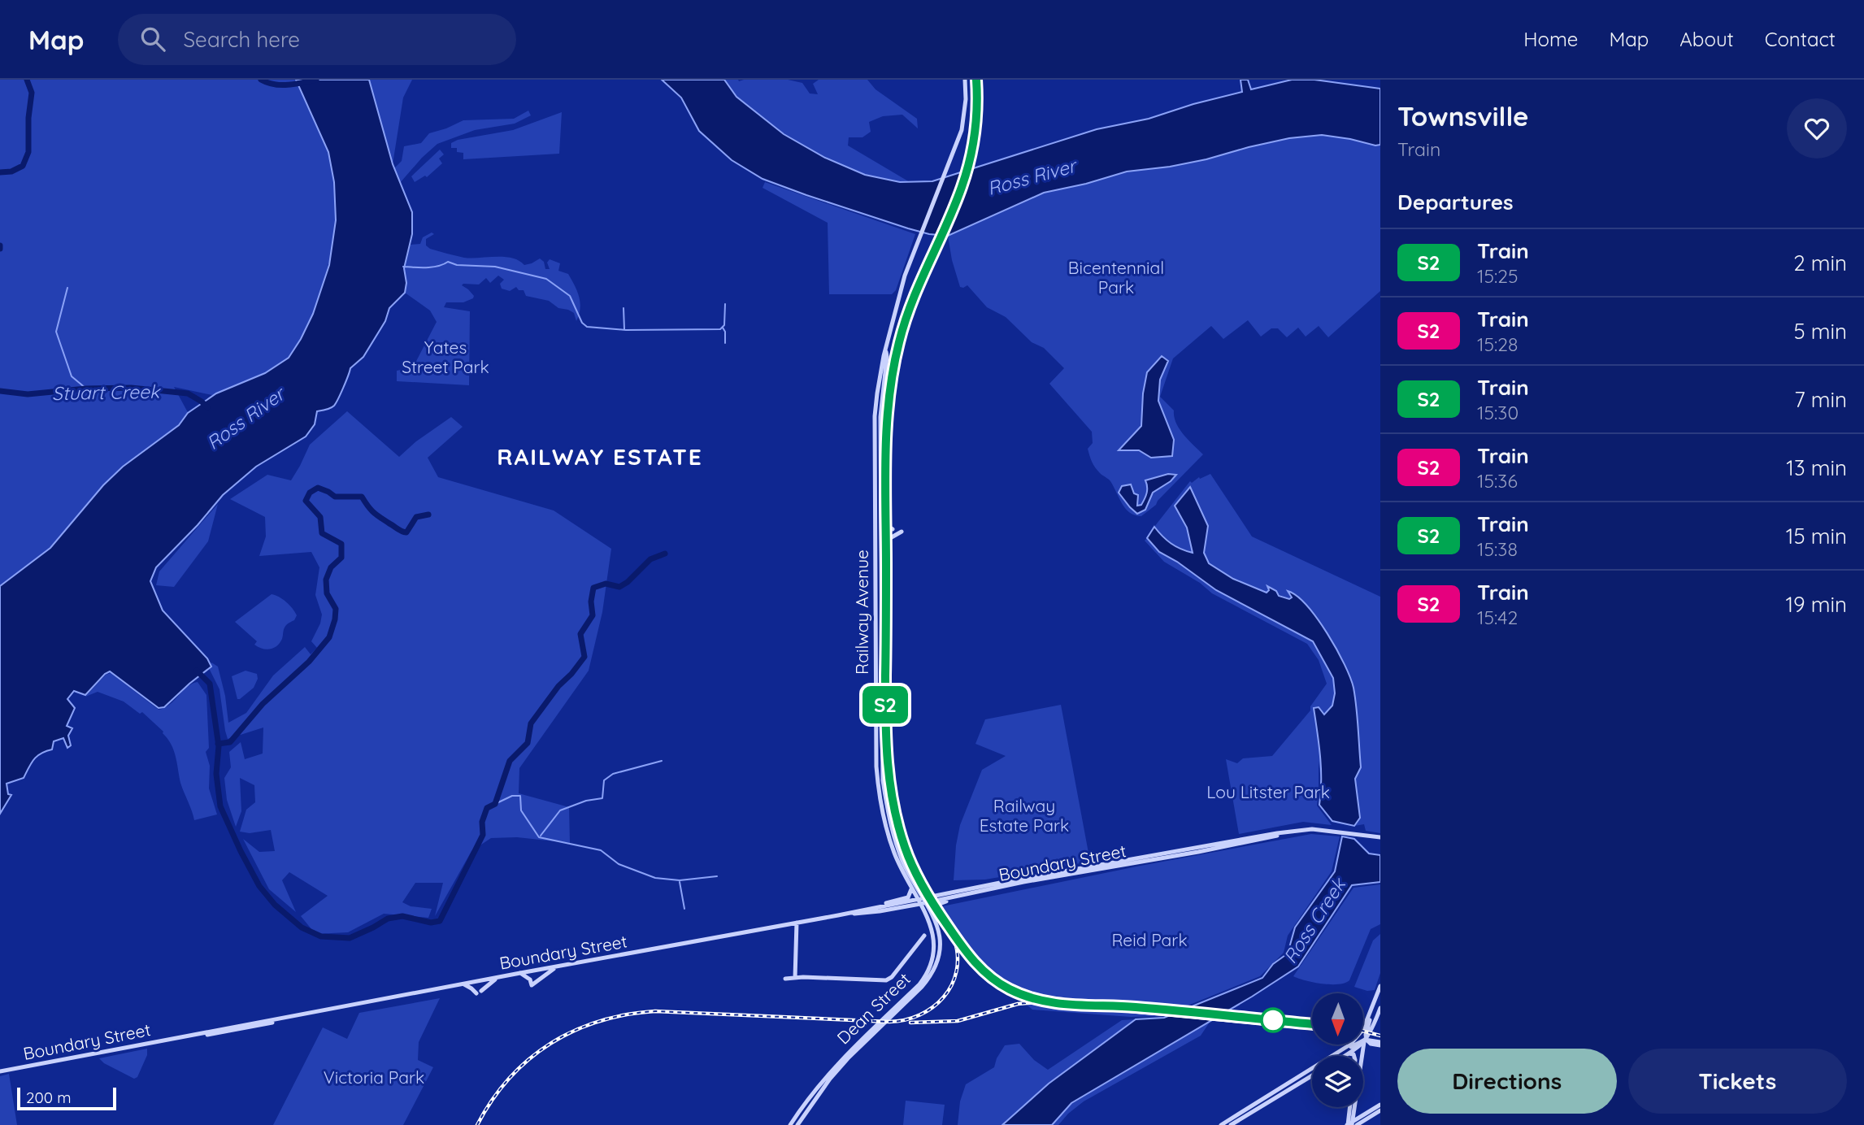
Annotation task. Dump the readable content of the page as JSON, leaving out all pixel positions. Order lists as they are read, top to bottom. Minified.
{"streets":{"main road":["Railway Avenue","Boundary Street","Dean Street"]},"crossings":[["Railway Avenue","Boundary Street"],["Railway Avenue","Dean Street"],["Boundary Street","Dean Street"]],"districts":["RAILWAY ESTATE"],"water":["Ross River","Stuart Creek","Ross Creek"],"parks":["Bicentennial Park","Yates Street Park","Lou Litster Park","Railway Estate Park","Reid Park","Victoria Park"],"scale_bar":"200 m","north":"bottom","page":{"header":"Map","search":"Search here","nav":["Home","Map","About","Contact"],"on_map":"S2","heading":[["Townsville","Train"],"Departures"],"list":[{"mark":"S2","name":"Train","note":"15:25","value":"2 min"},{"mark":"S2","name":"Train","note":"15:28","value":"5 min"},{"mark":"S2","name":"Train","note":"15:30","value":"7 min"},{"mark":"S2","name":"Train","note":"15:36","value":"13 min"},{"mark":"S2","name":"Train","note":"15:38","value":"15 min"},{"mark":"S2","name":"Train","note":"15:42","value":"19 min"}],"buttons":["Directions","Tickets"],"scale":"200 m"}}
